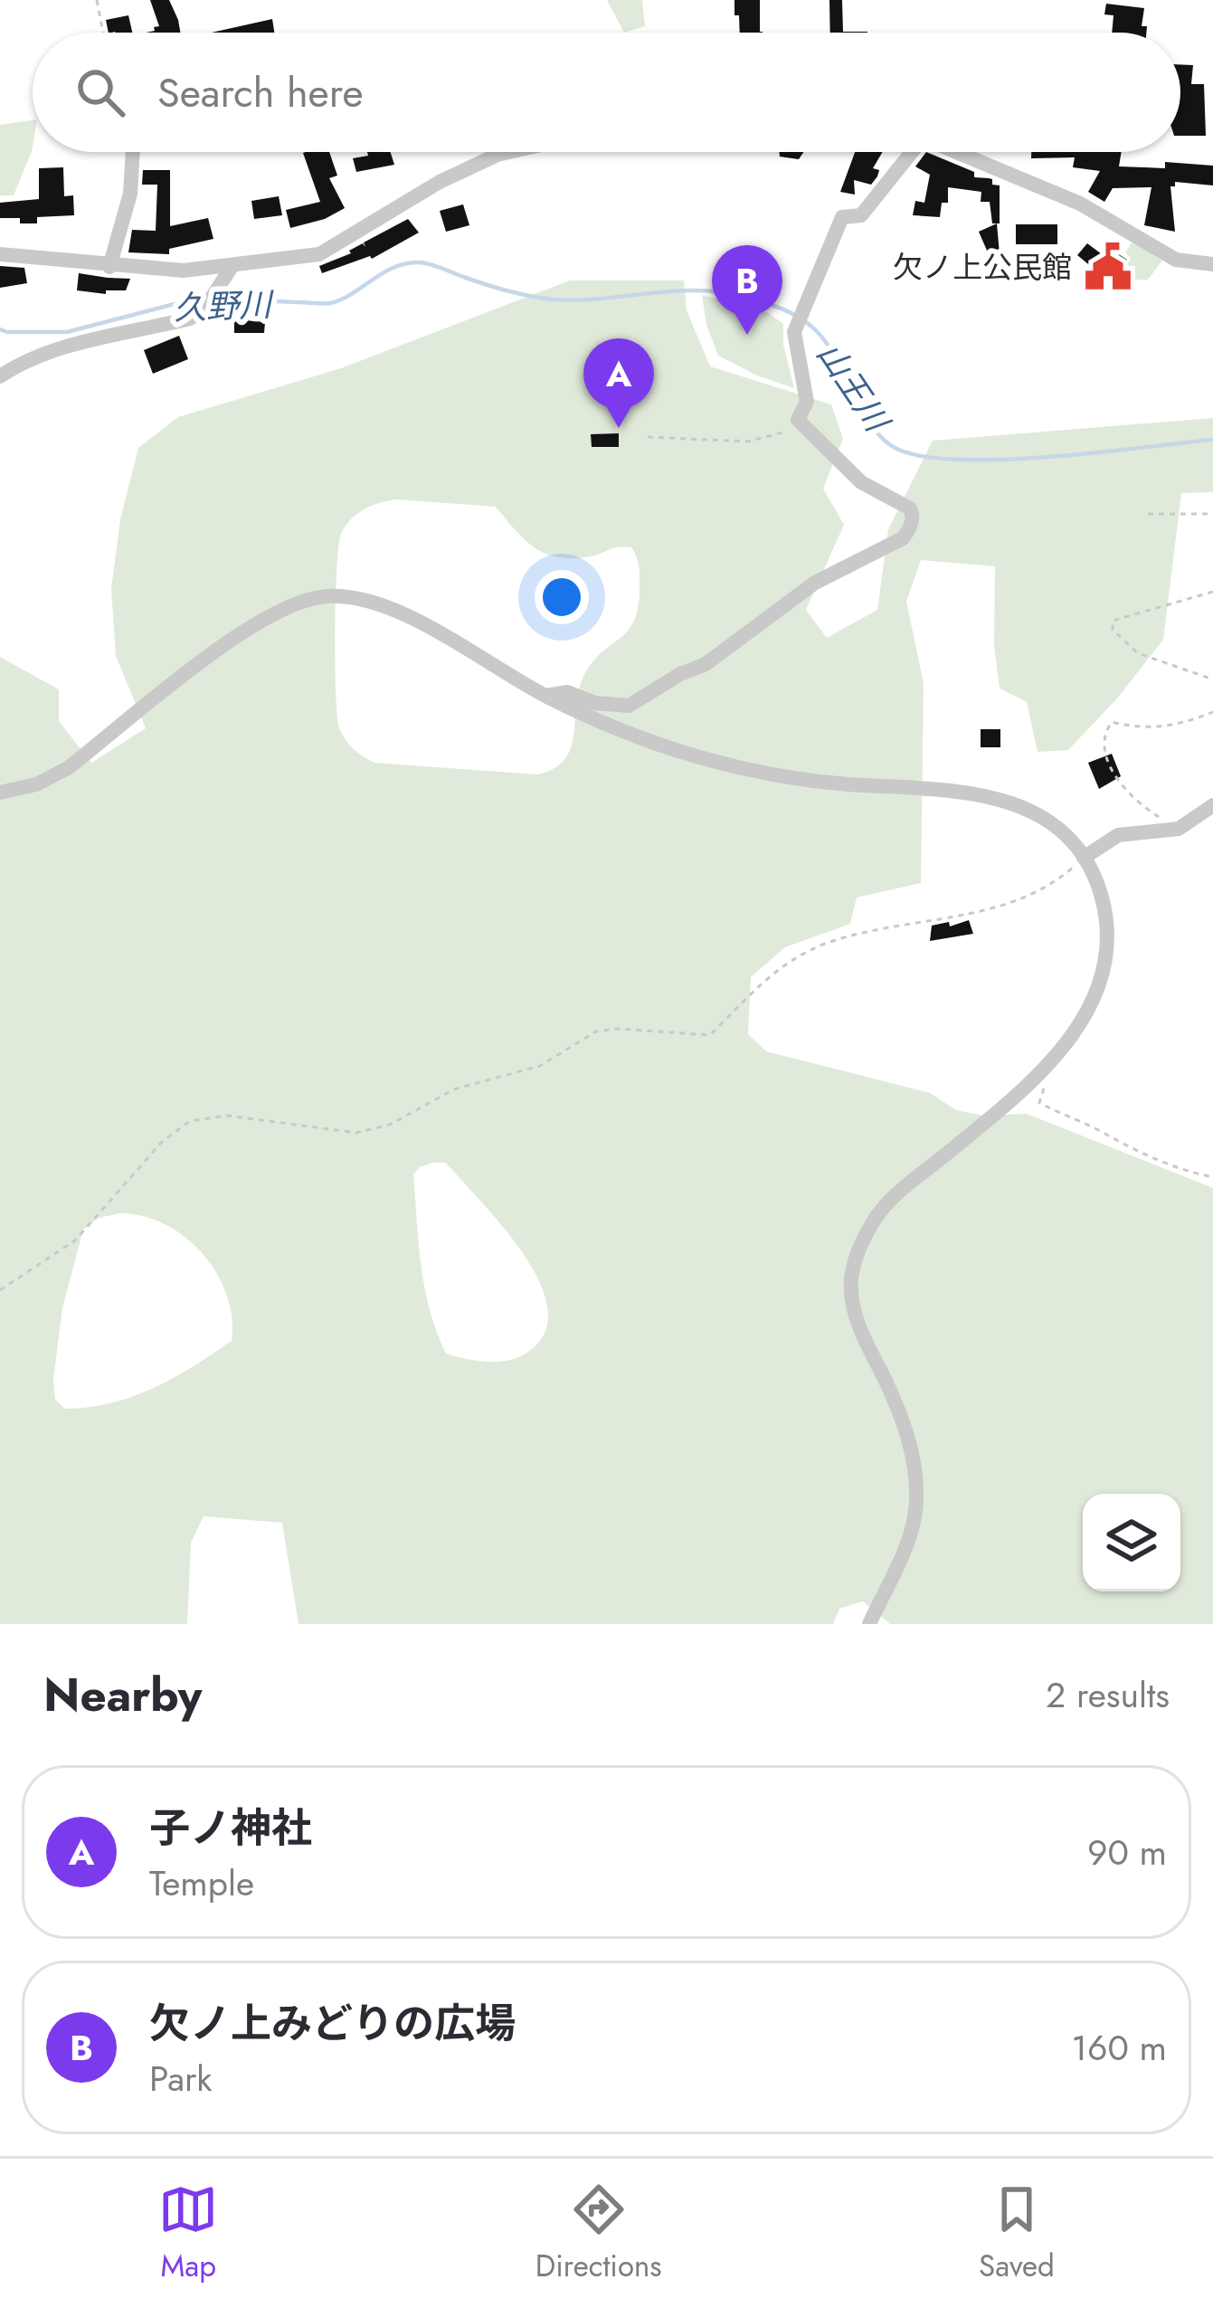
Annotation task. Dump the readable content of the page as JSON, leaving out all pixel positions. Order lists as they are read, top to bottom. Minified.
{"water":["久野川","山王川"],"places":{"public building":["欠ノ上公民館"]},"page":{"search":"Search here","pins":["B","A"],"heading":["Nearby","2 results"],"list":[{"mark":"A","name":"子ノ神社","note":"Temple","value":"90 m"},{"mark":"B","name":"欠ノ上みどりの広場","note":"Park","value":"160 m"}],"nav":["Map","Directions","Saved"]}}
